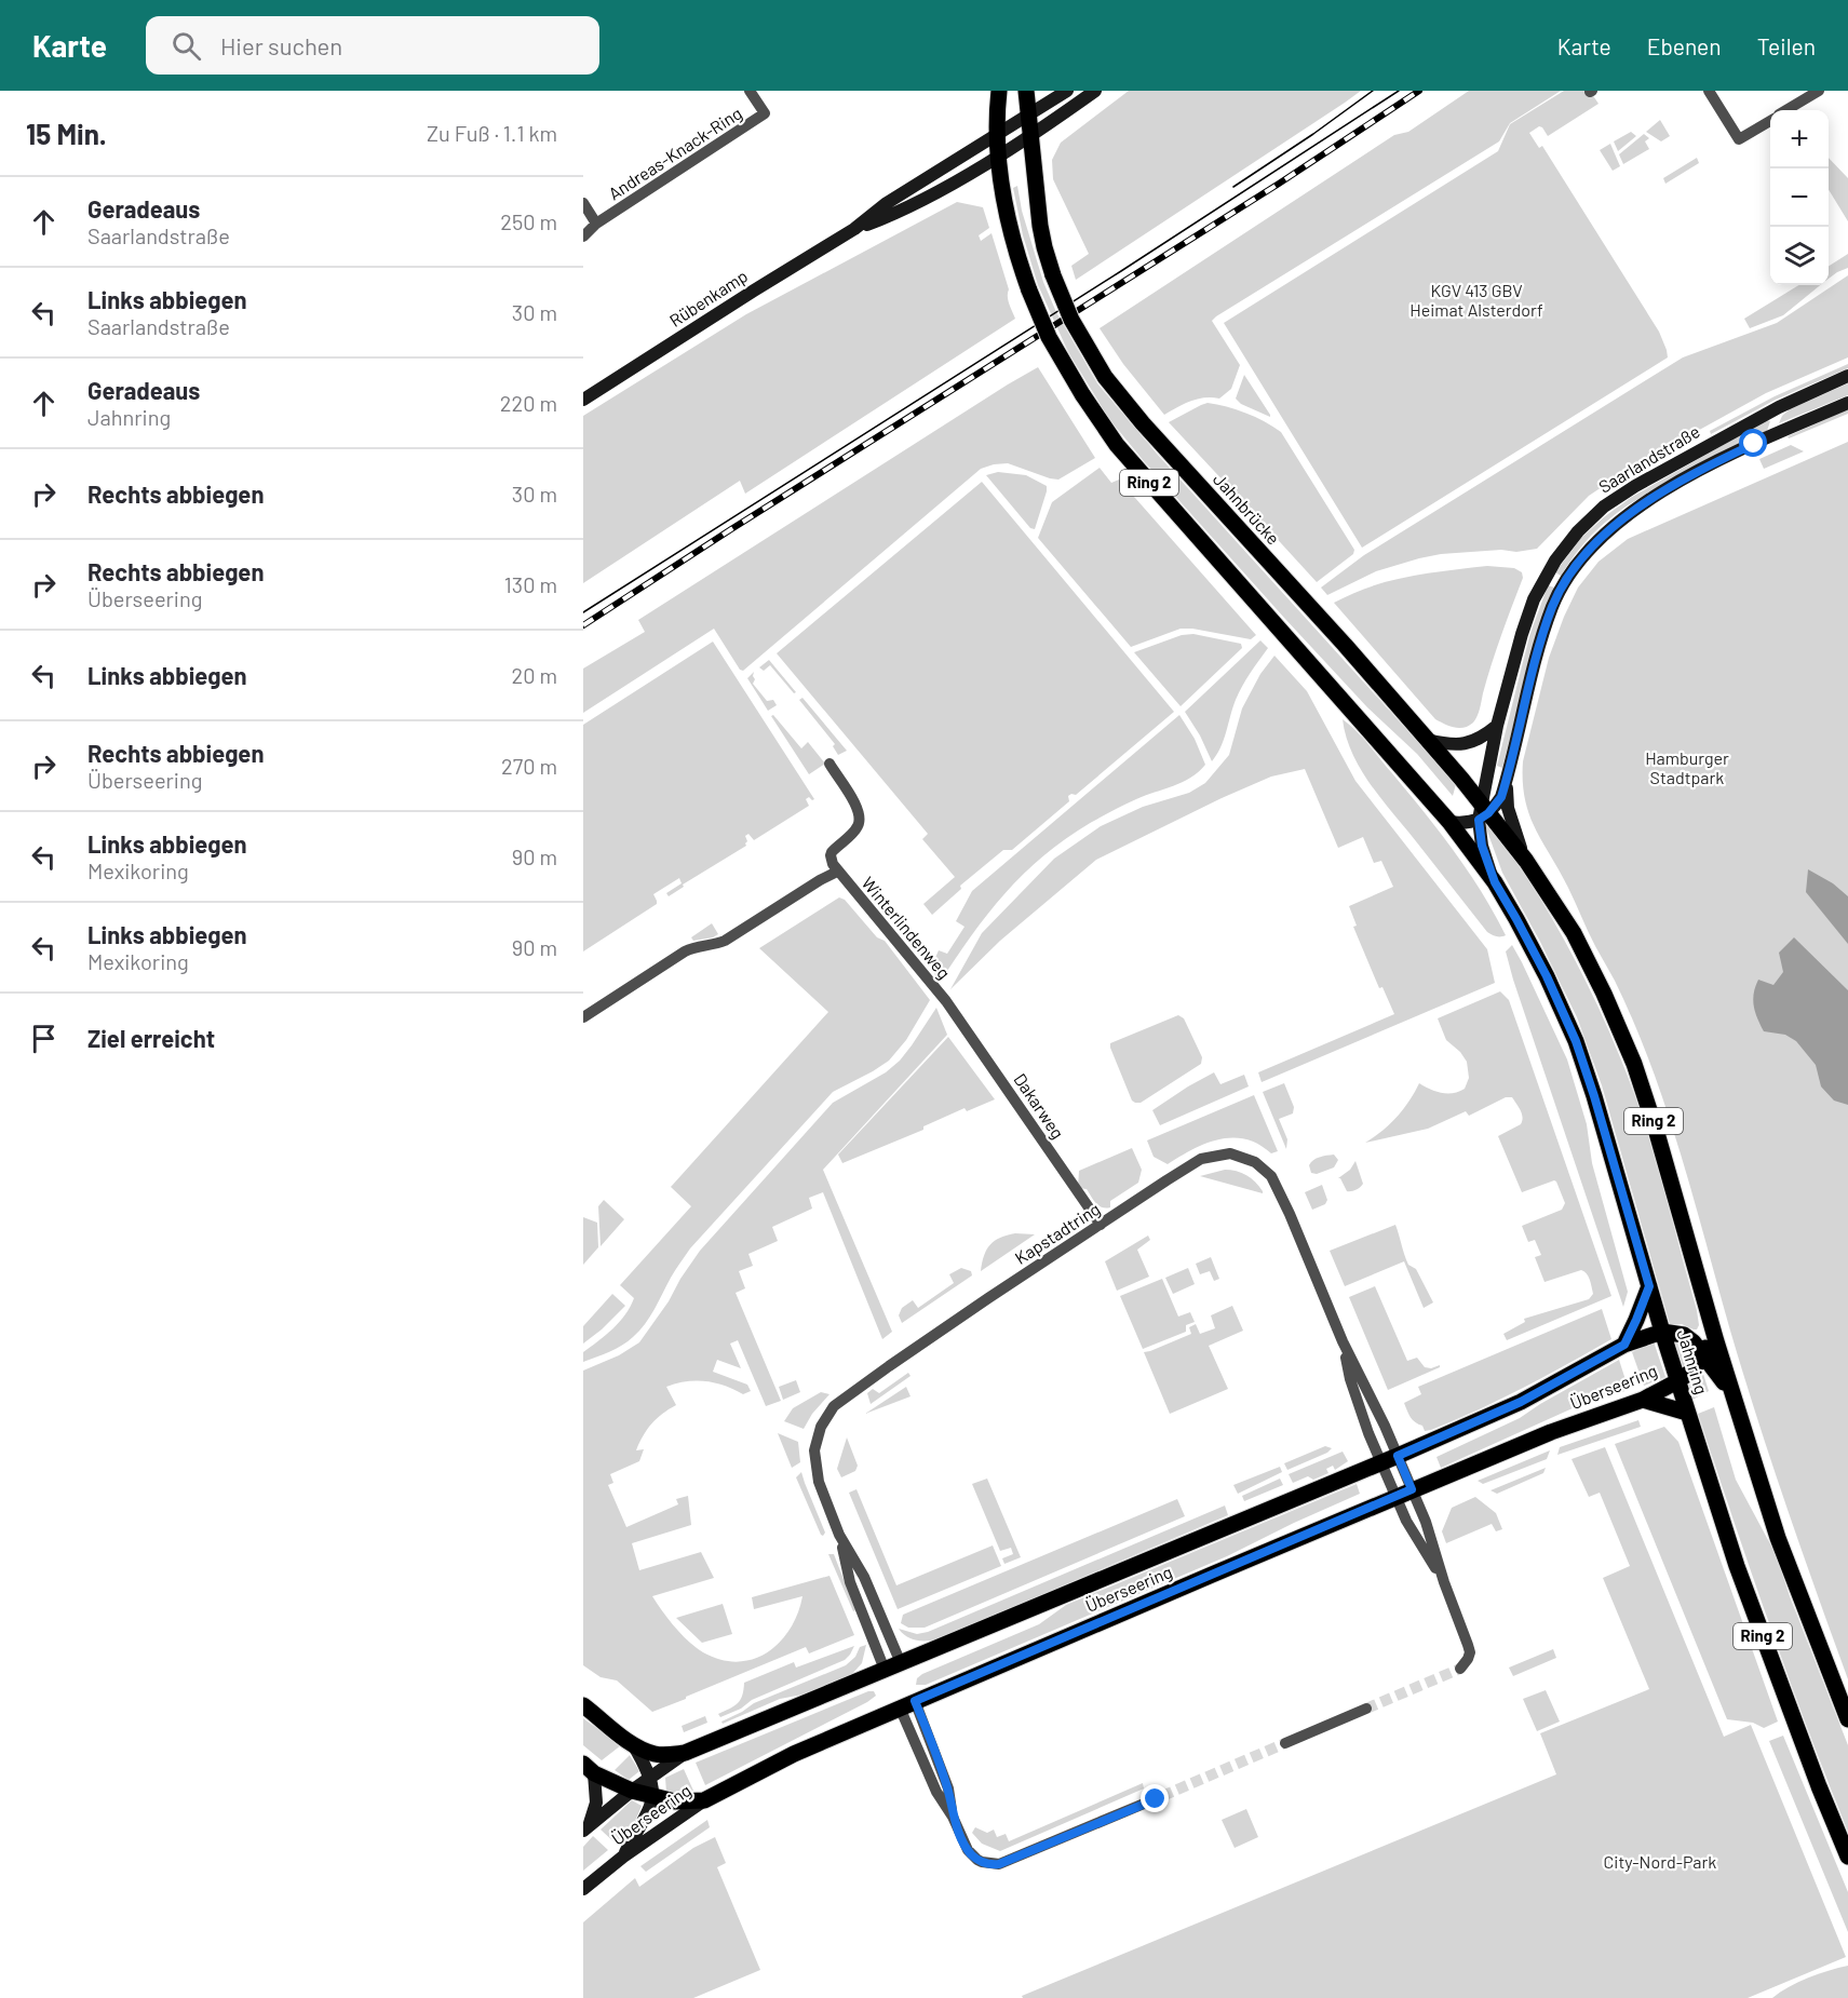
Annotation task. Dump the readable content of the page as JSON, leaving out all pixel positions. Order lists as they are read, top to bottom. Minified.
{"streets":{"main road":["Rübenkamp","Saarlandstraße","Ring 2","Jahnbrücke","Jahnring","Überseering"],"street":["Andreas-Knack-Ring","Winterlindenweg","Dakarweg","Kapstadtring"]},"crossings":[["Rübenkamp","Ring 2"],["Rübenkamp","Jahnbrücke"],["Saarlandstraße","Ring 2"],["Saarlandstraße","Jahnbrücke"],["Saarlandstraße","Jahnring"],["Ring 2","Jahnbrücke"],["Ring 2","Jahnring"],["Jahnbrücke","Jahnring"],["Winterlindenweg","Dakarweg"],["Dakarweg","Kapstadtring"],["Kapstadtring","Überseering"],["Jahnring","Überseering"]],"parks":["KGV 413 GBV Heimat Alsterdorf","Hamburger Stadtpark","City-Nord-Park"],"page":{"header":"Karte","search":"Hier suchen","nav":["Karte","Ebenen","Teilen"],"heading":["15 Min.","Zu Fuß · 1.1 km"],"map_buttons":["+","−"],"list":[["Geradeaus","Saarlandstraße","250 m"],["Links abbiegen","Saarlandstraße","30 m"],["Geradeaus","Jahnring","220 m"],["Rechts abbiegen","30 m"],["Rechts abbiegen","Überseering","130 m"],["Links abbiegen","20 m"],["Rechts abbiegen","Überseering","270 m"],["Links abbiegen","Mexikoring","90 m"],["Links abbiegen","Mexikoring","90 m"],"Ziel erreicht"]}}
